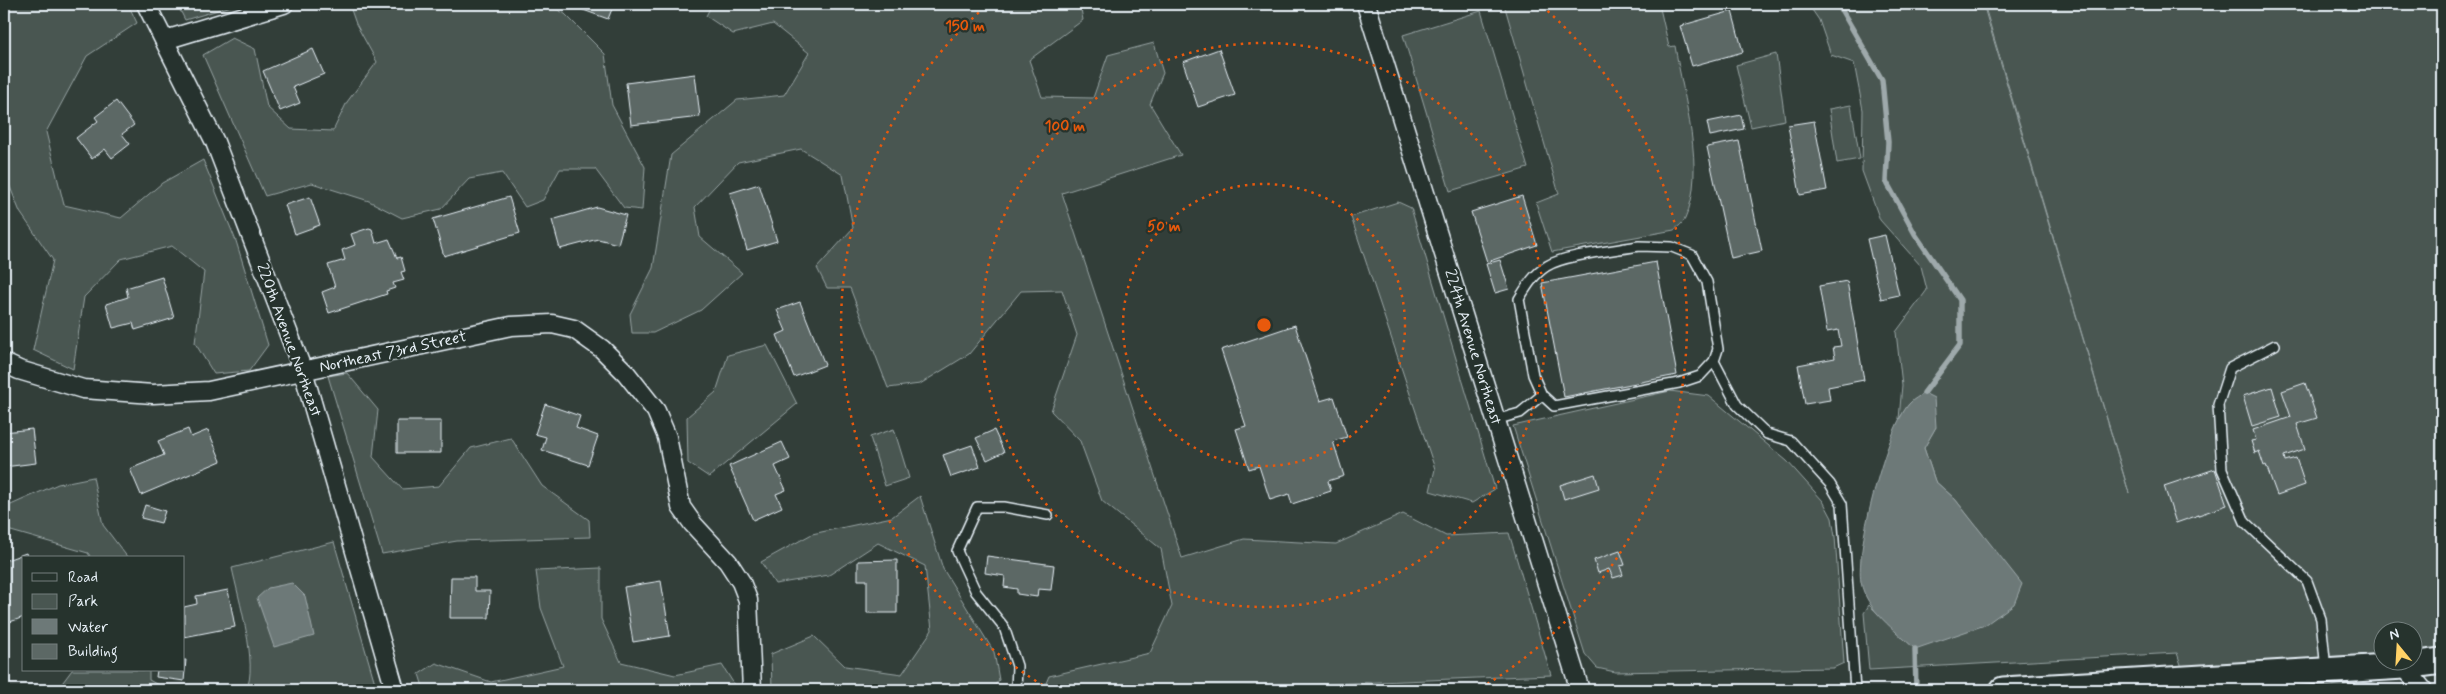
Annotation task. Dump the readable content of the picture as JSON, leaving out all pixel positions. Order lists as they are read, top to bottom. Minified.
{"streets":{"street":["220th Avenue Northeast","224th Avenue Northeast","Northeast 73rd Street"]},"crossings":[["220th Avenue Northeast","Northeast 73rd Street"]],"legend":["Road","Park","Water","Building"],"north":"top","rings":["150 m","100 m","50 m"]}
